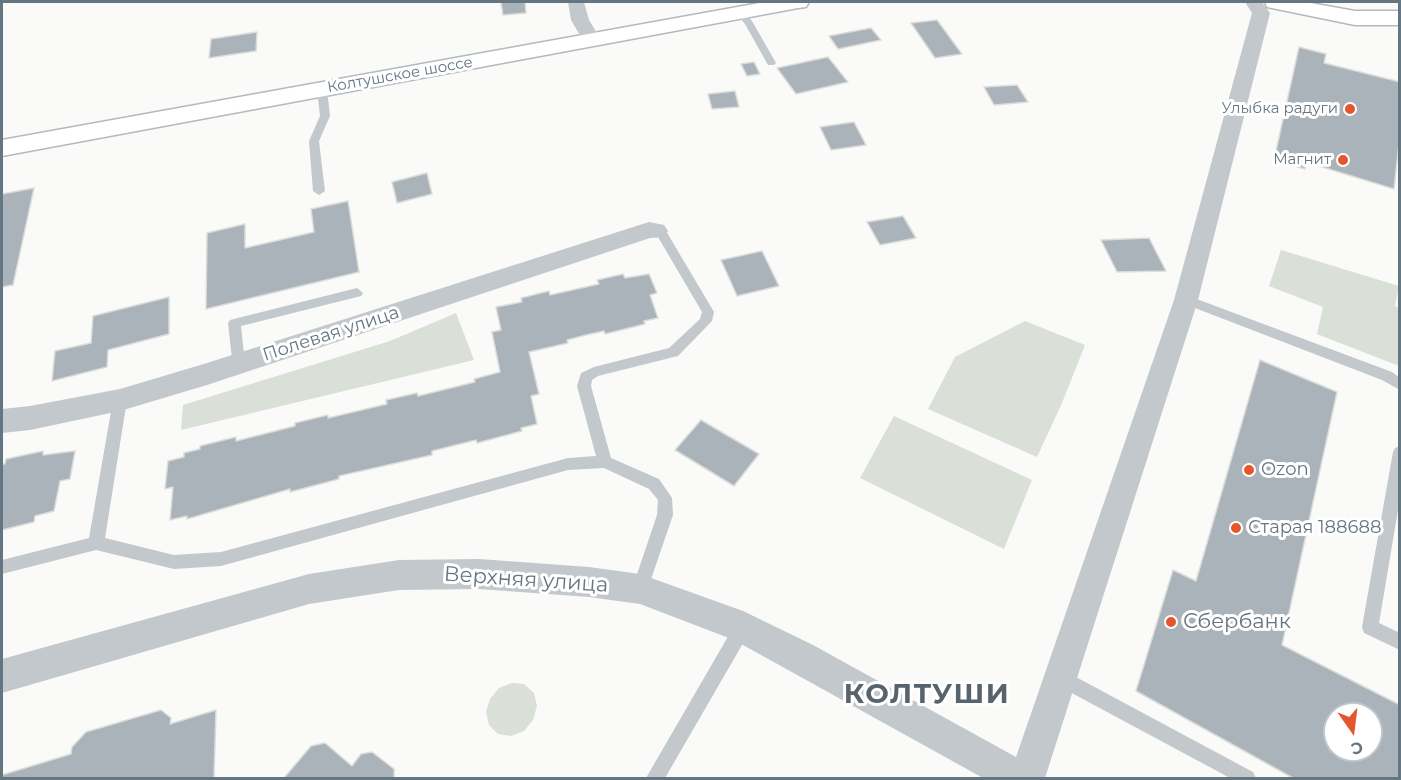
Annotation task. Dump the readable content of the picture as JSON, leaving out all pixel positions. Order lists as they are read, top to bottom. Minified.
{"streets":{"main road":["Колтушское шоссе"],"street":["Полевая улица","Верхняя улица"]},"districts":["КОЛТУШИ"],"places":["Улыбка радуги","Магнит","Ozon","Старая 188688","Сбербанк"],"north":"bottom"}
